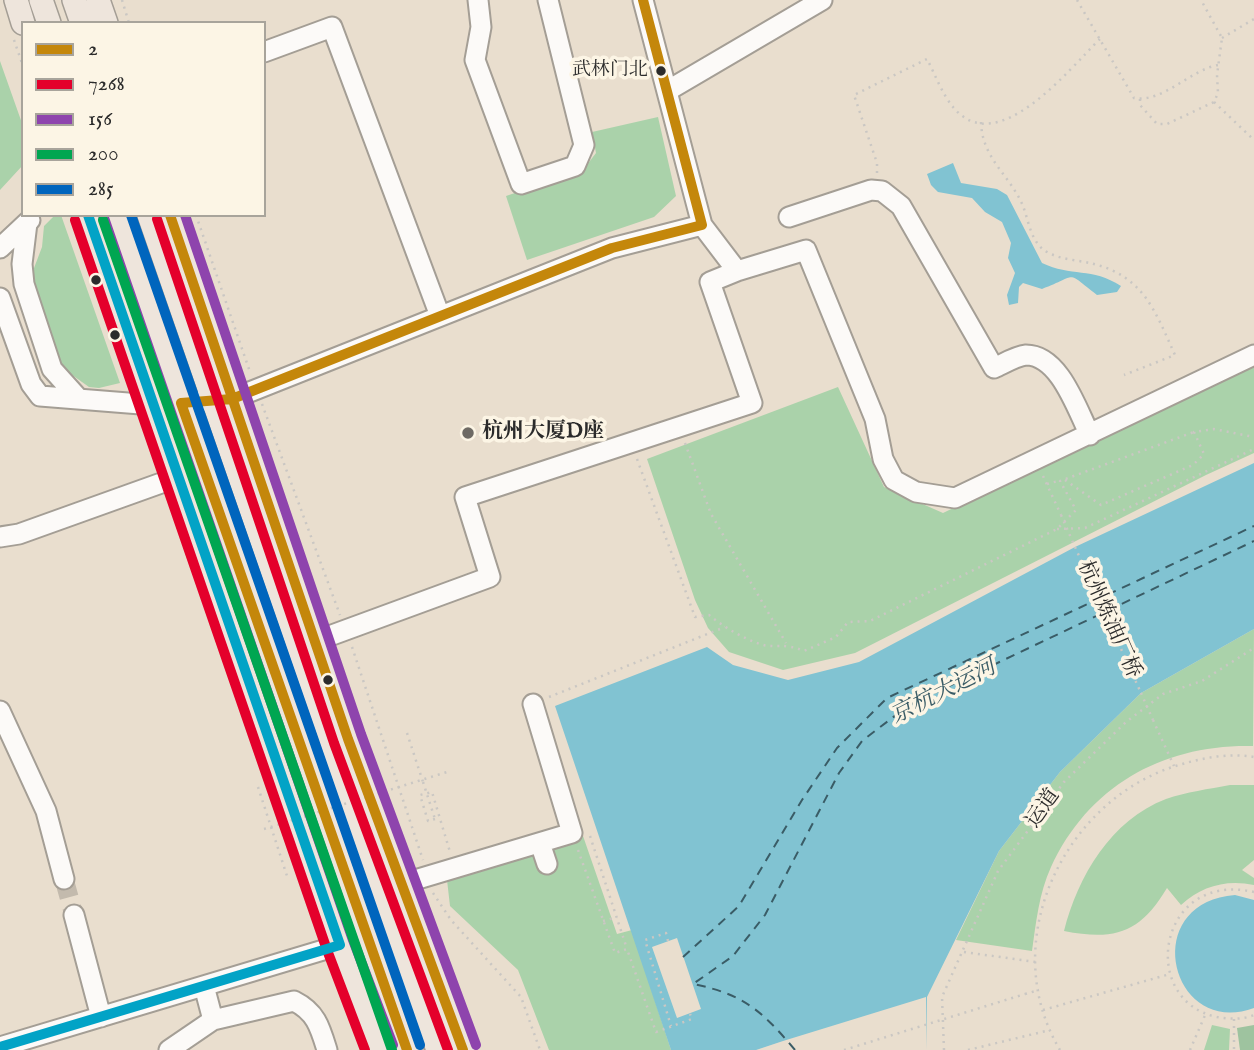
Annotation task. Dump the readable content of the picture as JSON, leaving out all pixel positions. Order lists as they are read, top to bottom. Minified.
{"streets":{"path":["杭州炼油厂桥","运道"]},"water":["京杭大运河"],"places":["武林门北","杭州大厦D座"],"lines":["transit line 2","transit line 156","transit line 285","transit line 7268","transit line 200"],"legend":["2","7268","156","200","285"]}
